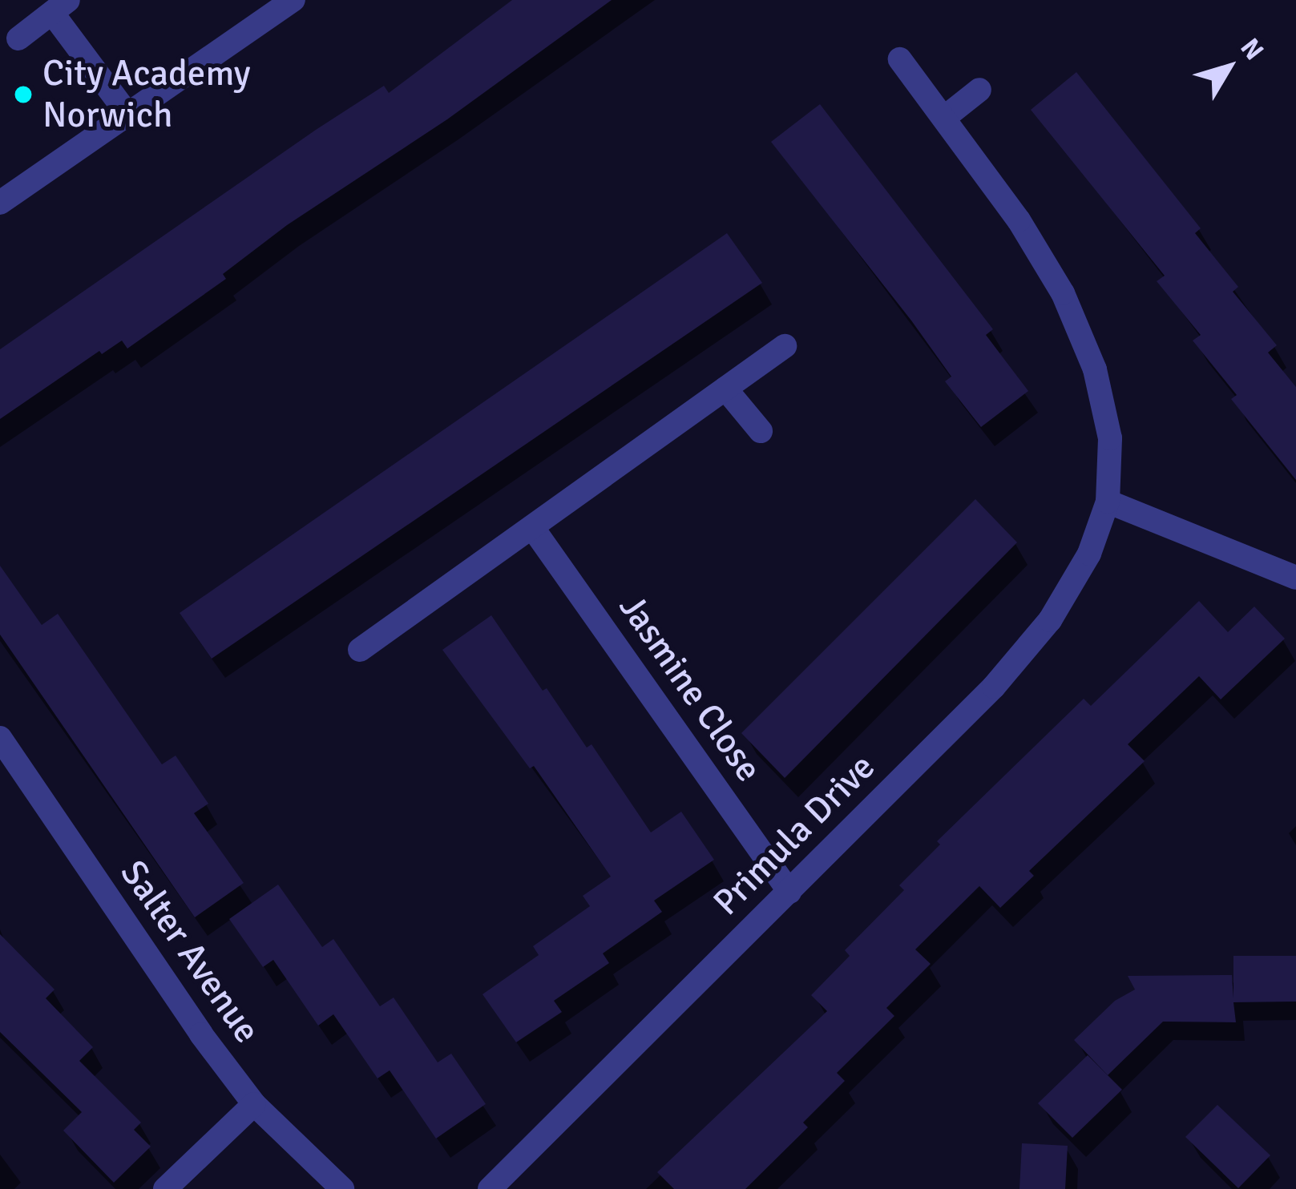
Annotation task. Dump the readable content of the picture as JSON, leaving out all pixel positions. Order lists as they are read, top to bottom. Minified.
{"streets":{"street":["Jasmine Close","Primula Drive","Salter Avenue"]},"crossings":[["Jasmine Close","Primula Drive"]],"places":["City Academy Norwich"],"north":"top right"}
